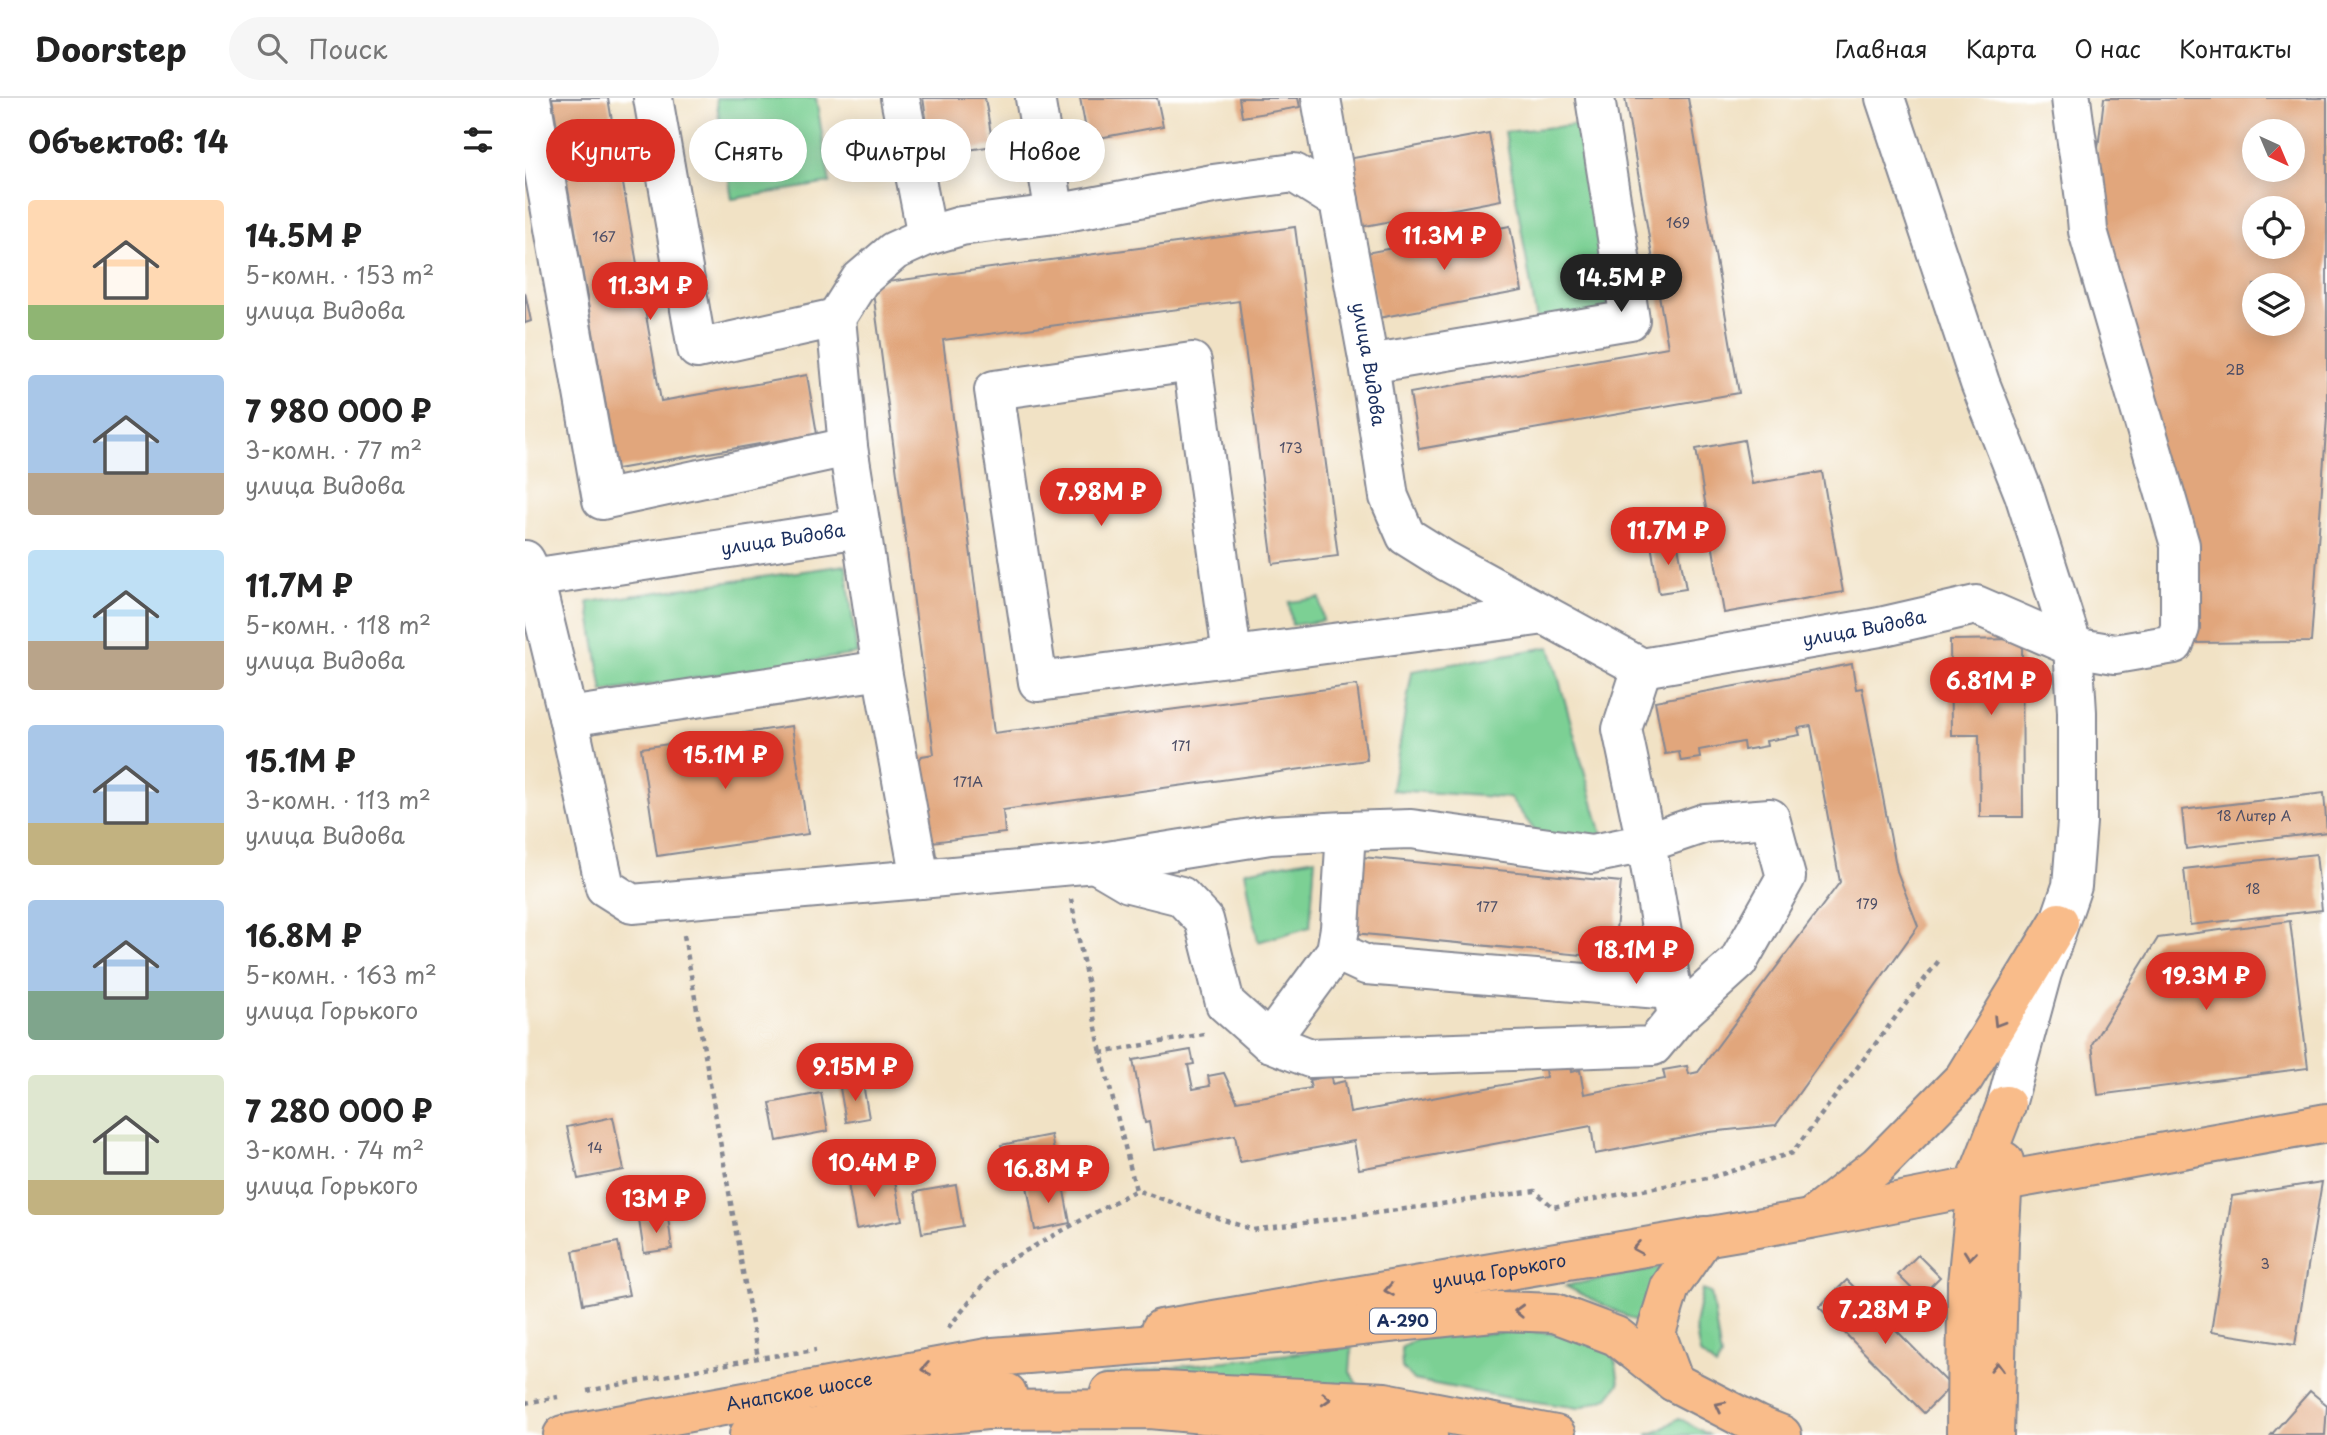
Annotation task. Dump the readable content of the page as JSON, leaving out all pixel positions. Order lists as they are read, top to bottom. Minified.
{"streets":{"main road":["улица Горького","А-290","Анапское шоссе"],"street":["улица Видова"]},"crossings":[["улица Горького","А-290"],["улица Горького","Анапское шоссе"],["А-290","Анапское шоссе"]],"house_numbers":["169","167","2В","173","171","171А","18 Литер А","18","179","177","14","3"],"north":"bottom right","page":{"header":"Doorstep","search":"Поиск","nav":["Главная","Карта","О нас","Контакты"],"heading":"Объектов: 14","chip":["Купить","Снять","Фильтры","Новое"],"list":[{"name":"14.5M ₽","note":"5-комн. · 153 m² · улица Видова"},{"name":"7 980 000 ₽","note":"3-комн. · 77 m² · улица Видова"},{"name":"11.7M ₽","note":"5-комн. · 118 m² · улица Видова"},{"name":"15.1M ₽","note":"3-комн. · 113 m² · улица Видова"},{"name":"16.8M ₽","note":"5-комн. · 163 m² · улица Горького"},{"name":"7 280 000 ₽","note":"3-комн. · 74 m² · улица Горького"}],"price":["11.3M ₽","14.5M ₽","11.3M ₽","7.98M ₽","11.7M ₽","6.81M ₽","15.1M ₽","18.1M ₽","19.3M ₽","9.15M ₽","10.4M ₽","16.8M ₽","13M ₽","7.28M ₽"]}}
